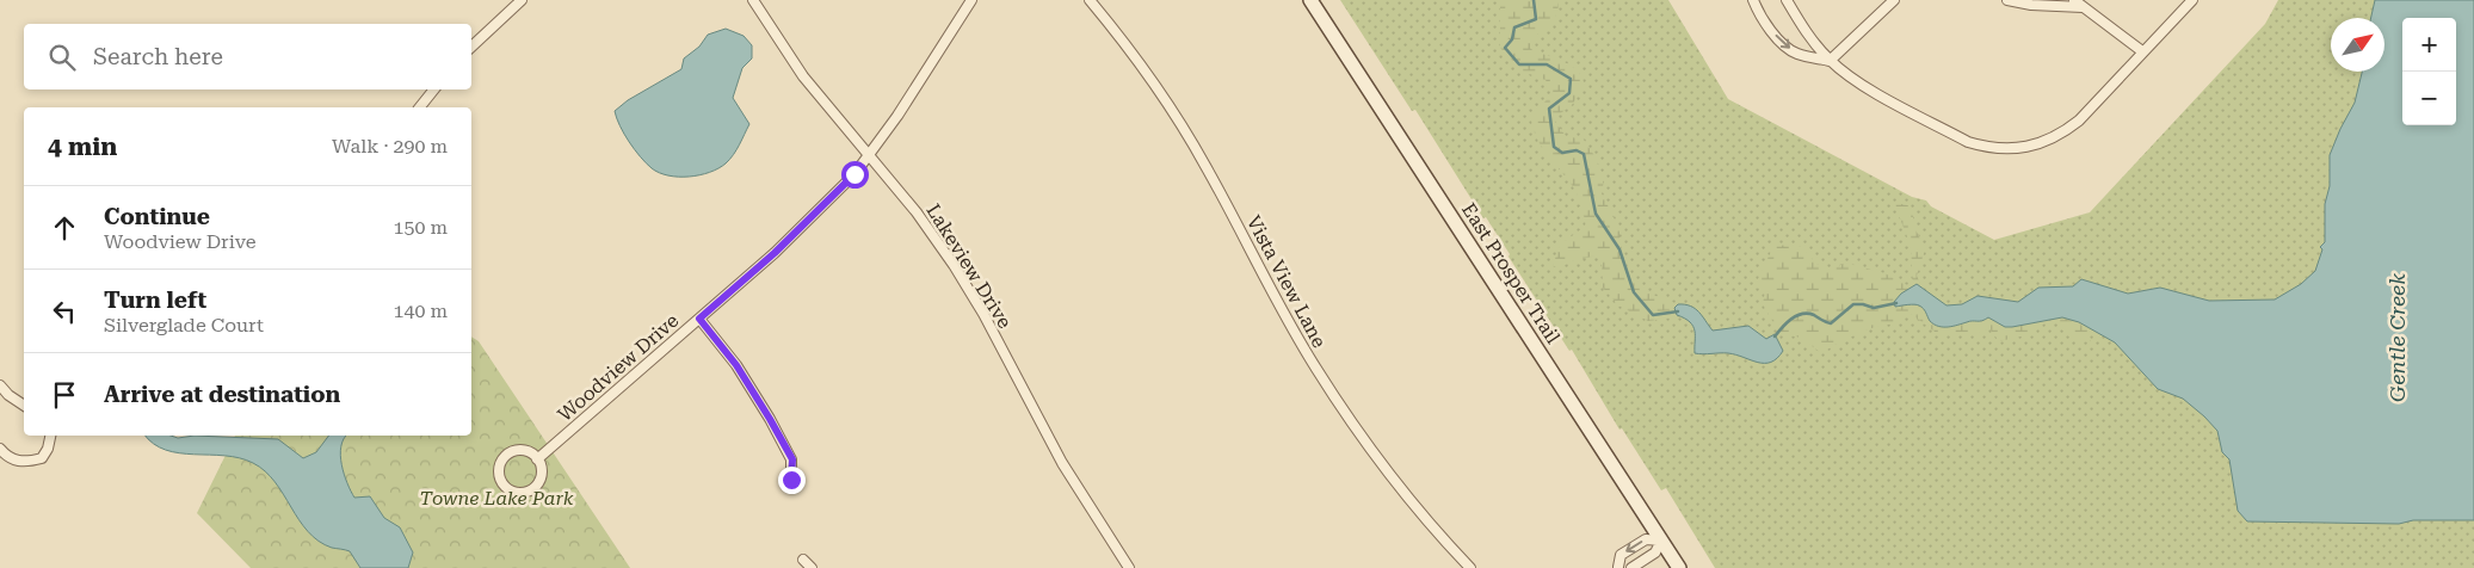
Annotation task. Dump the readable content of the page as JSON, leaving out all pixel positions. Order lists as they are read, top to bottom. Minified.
{"streets":{"main road":["East Prosper Trail"],"street":["Lakeview Drive","Vista View Lane","Woodview Drive"]},"crossings":[["Lakeview Drive","Woodview Drive"]],"water":["Gentle Creek"],"parks":["Towne Lake Park"],"north":"top right","page":{"map_buttons":["+","−"],"search":"Search here","heading":["4 min","Walk · 290 m"],"list":[["Continue","Woodview Drive","150 m"],["Turn left","Silverglade Court","140 m"],"Arrive at destination"]}}
